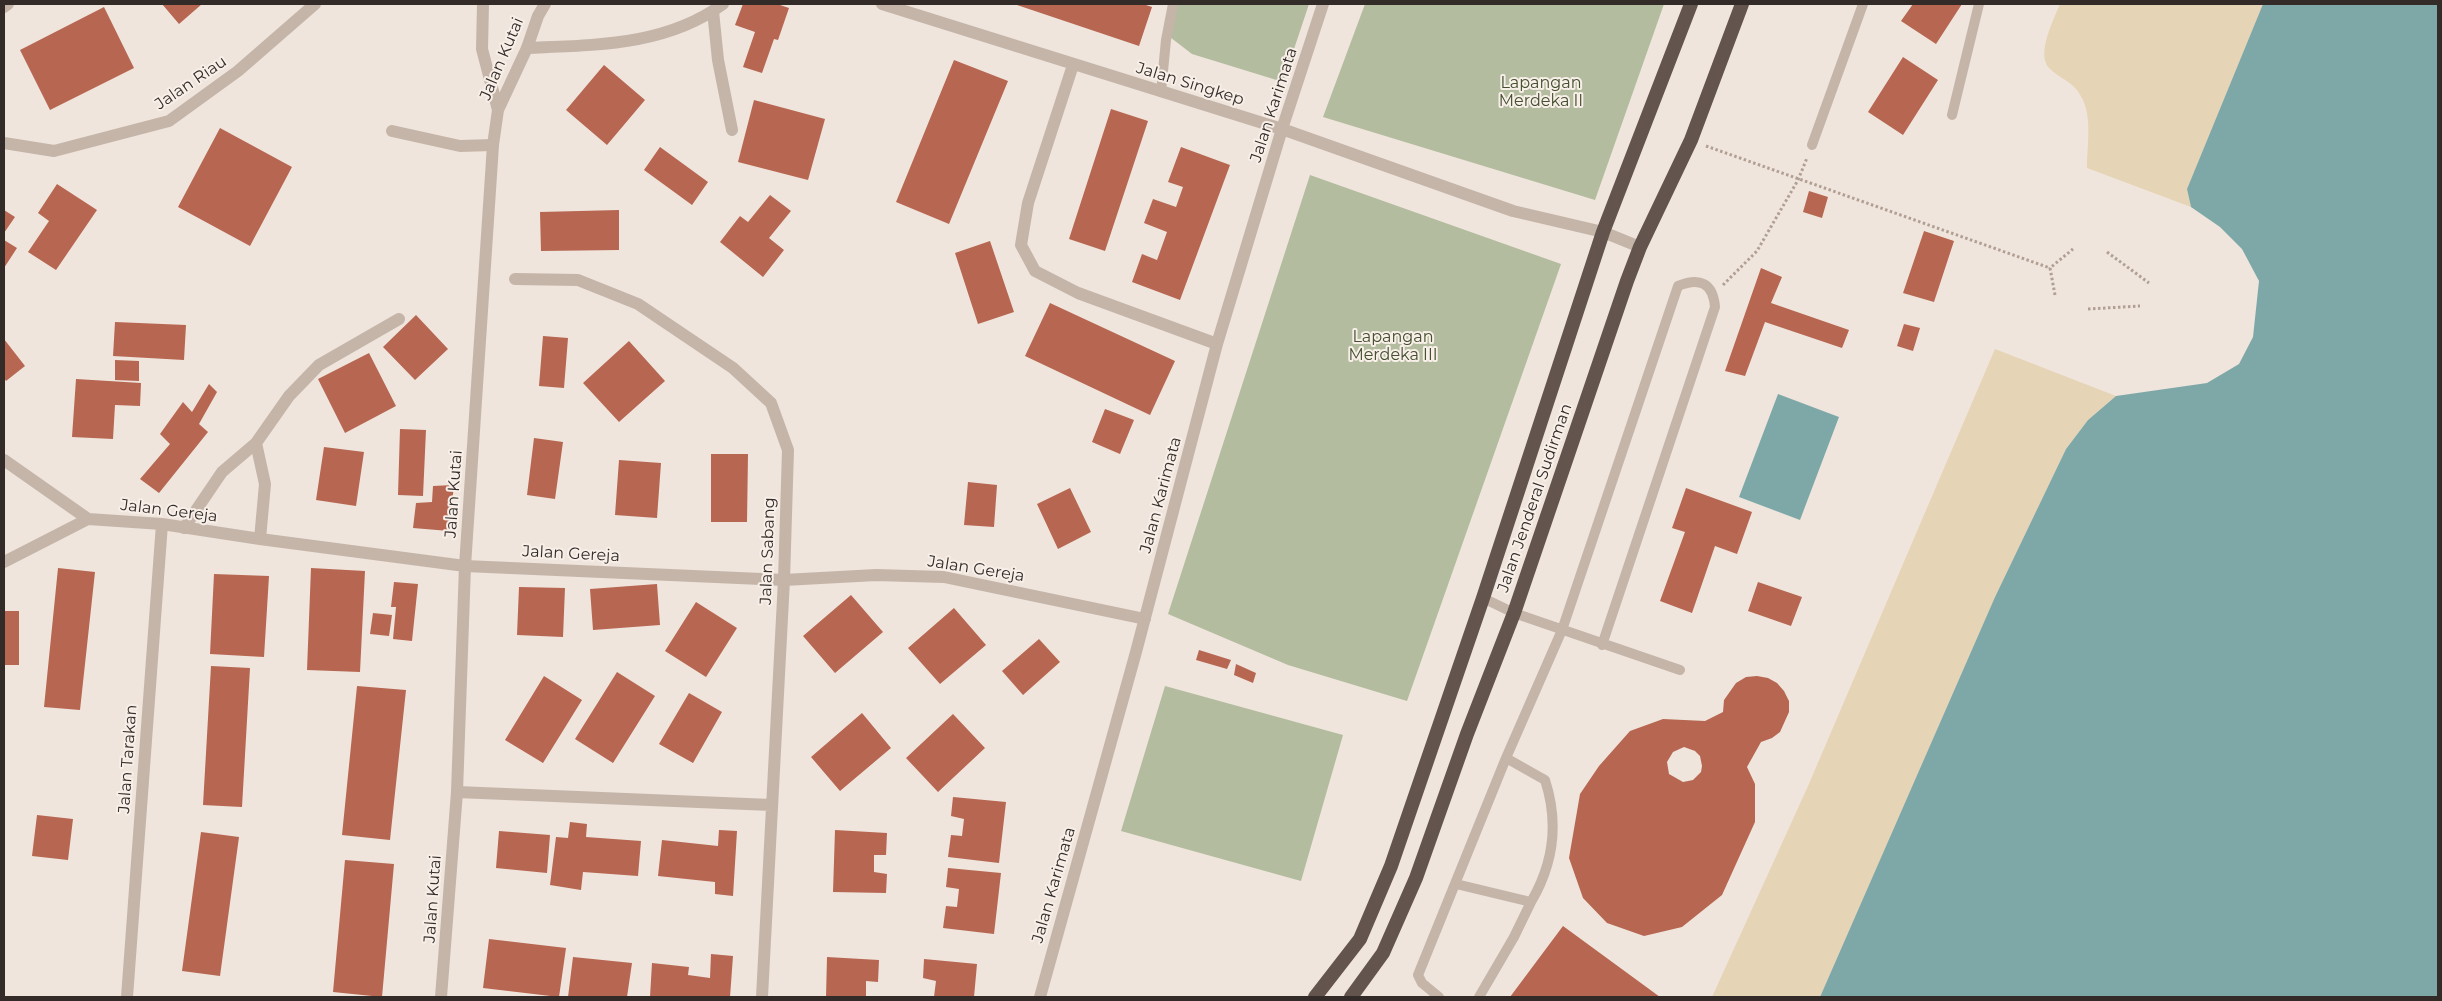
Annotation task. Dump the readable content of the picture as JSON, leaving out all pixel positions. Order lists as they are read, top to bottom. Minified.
{"streets":{"highway":["Jalan Jenderal Sudirman"],"street":["Jalan Kutai","Jalan Riau","Jalan Singkep","Jalan Karimata","Jalan Gereja","Jalan Sabang","Jalan Tarakan"]},"crossings":[["Jalan Kutai","Jalan Gereja"],["Jalan Singkep","Jalan Karimata"],["Jalan Singkep","Jalan Jenderal Sudirman"],["Jalan Karimata","Jalan Gereja"],["Jalan Gereja","Jalan Sabang"],["Jalan Gereja","Jalan Tarakan"]],"parks":["Lapangan Merdeka II","Lapangan Merdeka III"]}
